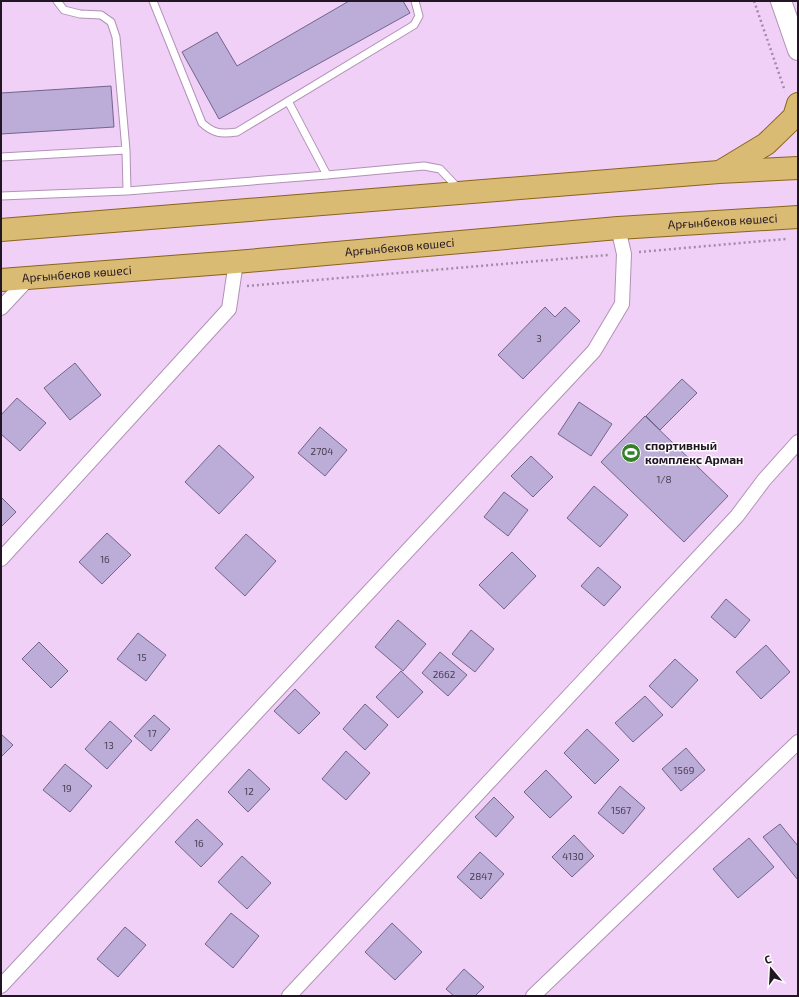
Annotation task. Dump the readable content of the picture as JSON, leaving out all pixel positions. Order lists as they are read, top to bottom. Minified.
{"streets":{"main road":["Арғынбеков көшесі"]},"places":{"sports":["спортивный комплекс Арман"]},"house_numbers":["3","2704","1/8","16","15","2662","17","13","1569","19","12","1567","16","4130","2847"],"north":"top"}
